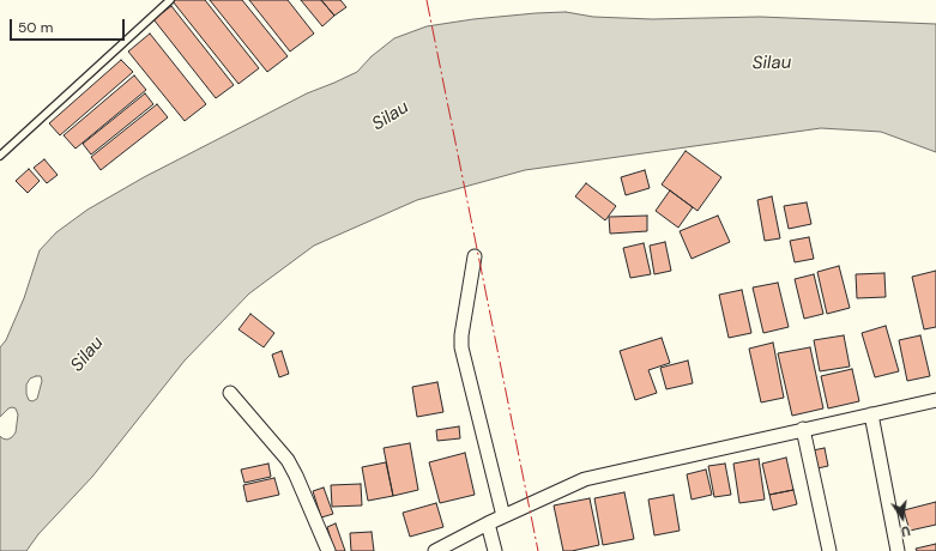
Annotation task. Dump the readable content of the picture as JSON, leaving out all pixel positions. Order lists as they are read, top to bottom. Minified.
{"water":["Silau"],"scale_bar":"50 m","north":"bottom"}
